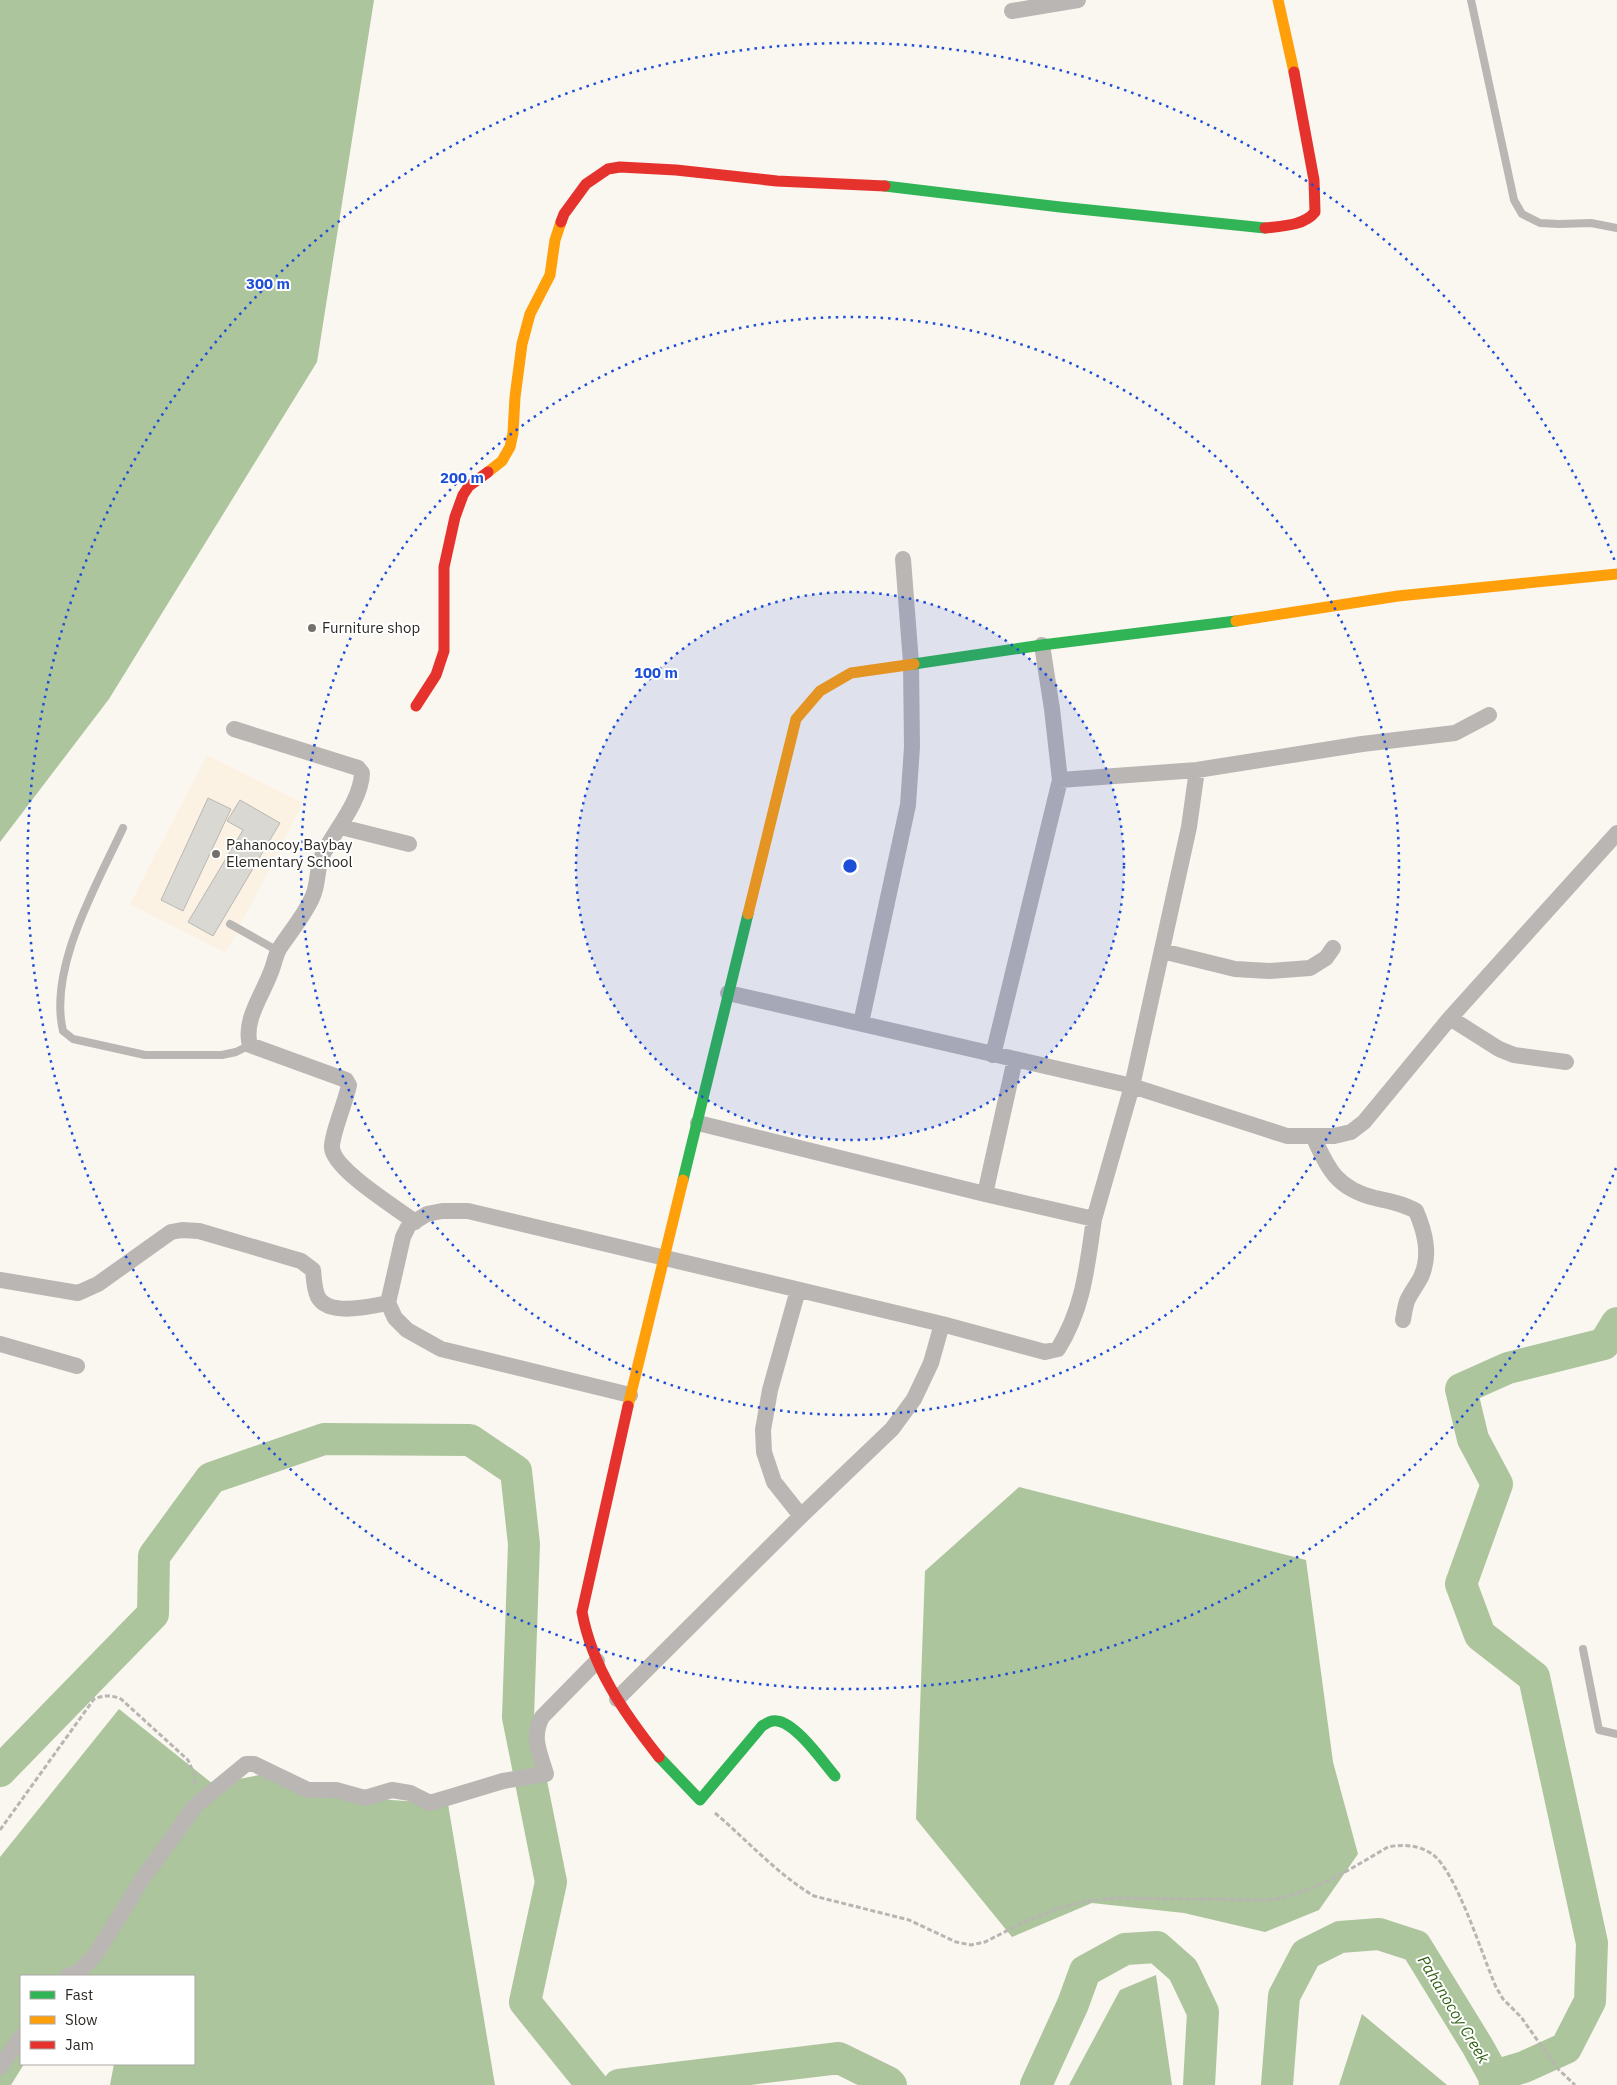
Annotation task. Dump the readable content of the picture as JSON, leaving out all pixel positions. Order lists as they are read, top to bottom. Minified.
{"water":["Pahanocoy Creek"],"places":["Furniture shop","Pahanocoy Baybay Elementary School"],"legend":["Fast","Slow","Jam"],"rings":["300 m","200 m","100 m"]}
